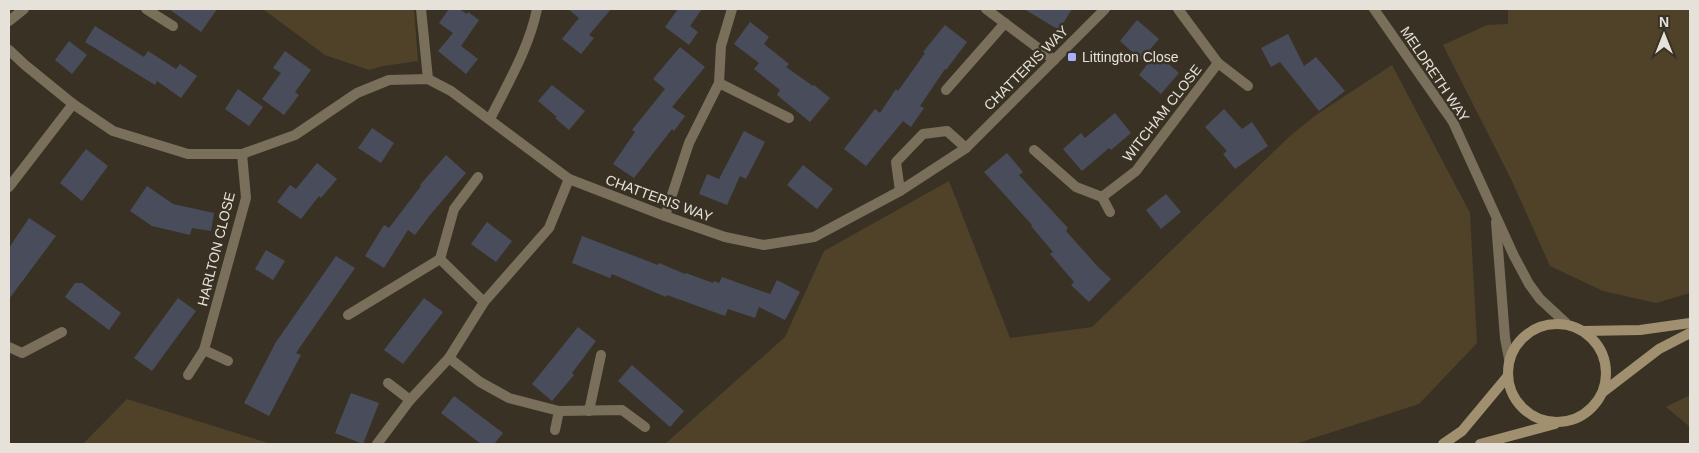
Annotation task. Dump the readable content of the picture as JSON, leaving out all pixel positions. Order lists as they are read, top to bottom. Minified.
{"streets":{"street":["CHATTERIS WAY","MELDRETH WAY","WITCHAM CLOSE","HARLTON CLOSE"]},"crossings":[["CHATTERIS WAY","HARLTON CLOSE"]],"places":{"transit":["Littington Close"]},"north":"top"}
